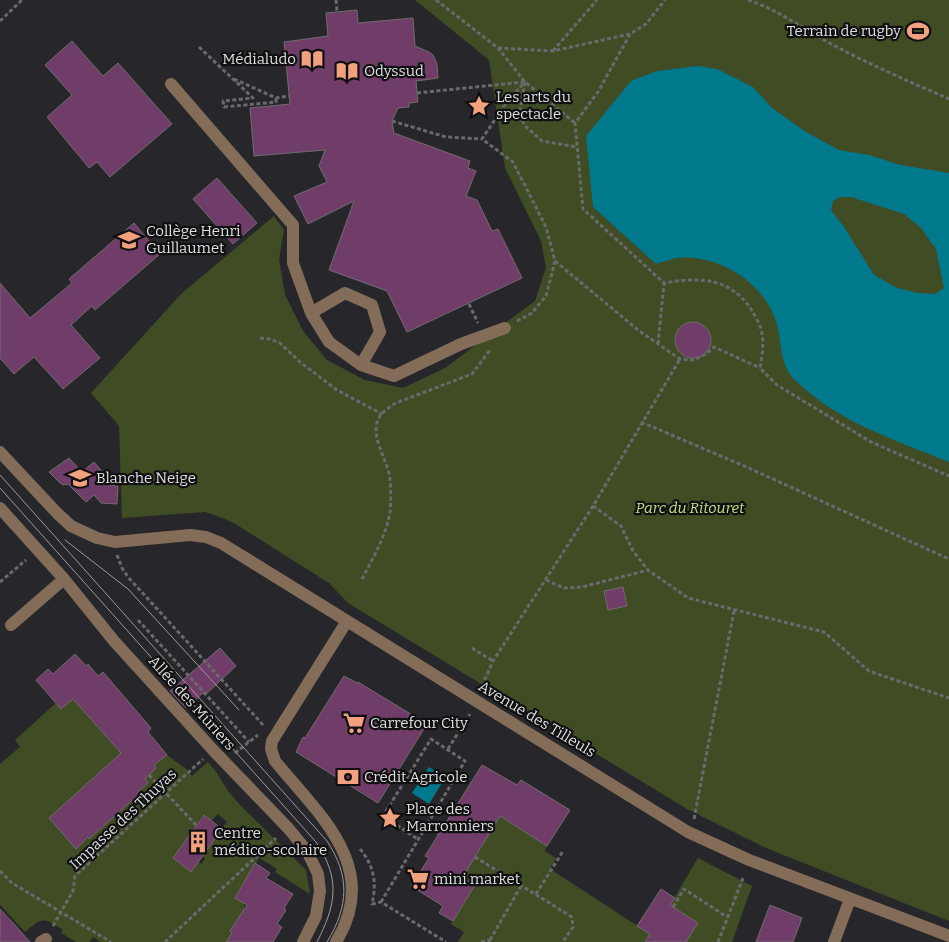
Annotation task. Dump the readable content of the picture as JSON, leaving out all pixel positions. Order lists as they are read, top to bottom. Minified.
{"streets":{"street":["Allée des Mûriers","Avenue des Tilleuls"],"path":["Impasse des Thuyas"]},"crossings":[["Allée des Mûriers","Impasse des Thuyas"]],"parks":["Parc du Ritouret"],"places":{"sports":["Terrain de rugby"],"library":["Médialudo","Odyssud"],"place":["Les arts du spectacle","Place des Marronniers"],"school or university":["Collège Henri Guillaumet","Blanche Neige"],"supermarket":["Carrefour City","mini market"],"bank":["Crédit Agricole"],"building":["Centre médico-scolaire"]}}
